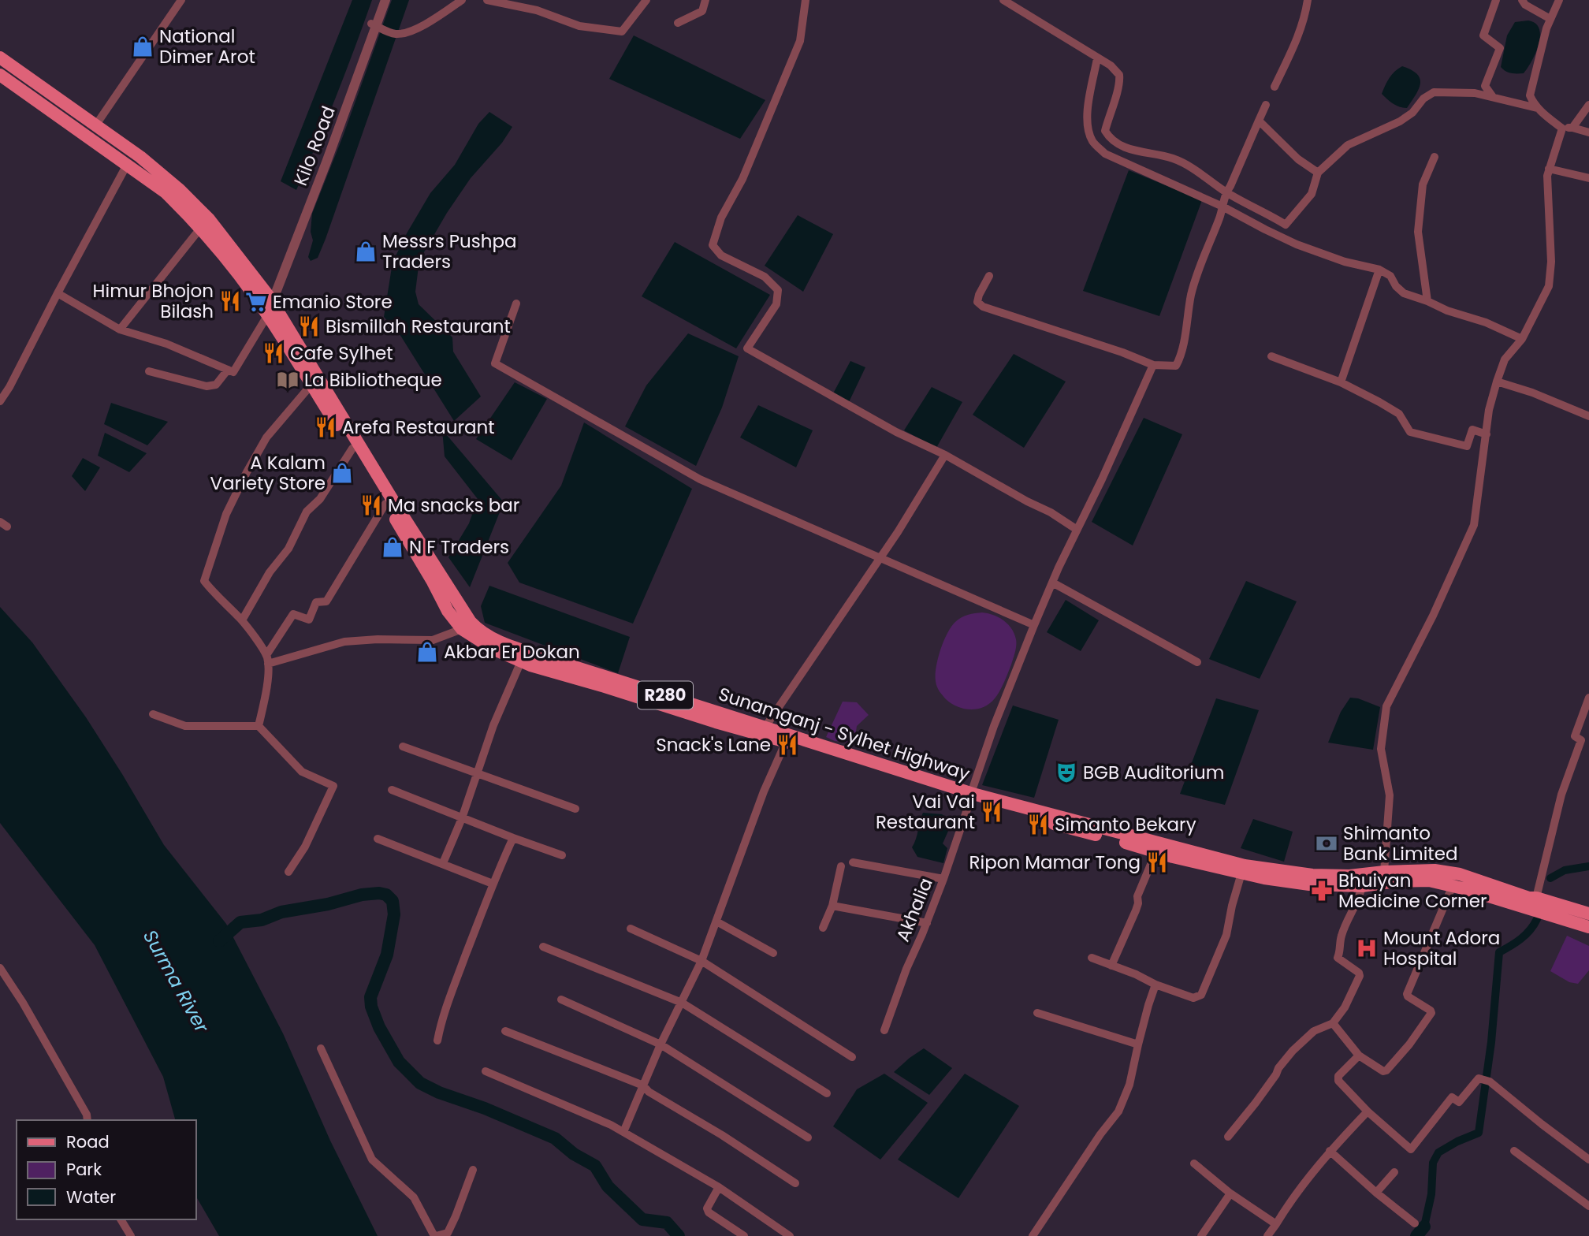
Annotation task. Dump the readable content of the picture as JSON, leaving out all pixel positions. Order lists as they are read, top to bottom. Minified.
{"streets":{"main road":["R280","Sunamganj - Sylhet Highway"],"street":["Kilo Road","Akhalia"]},"crossings":[["Kilo Road","Sunamganj - Sylhet Highway"],["Sunamganj - Sylhet Highway","Akhalia"]],"water":["Surma River"],"places":{"shop":["National Dimer Arot","Messrs Pushpa Traders","A Kalam Variety Store","N F Traders","Akbar Er Dokan"],"restaurant":["Himur Bhojon Bilash","Bismillah Restaurant","Cafe Sylhet","Arefa Restaurant","Ma snacks bar","Snack's Lane","Vai Vai Restaurant","Simanto Bekary","Ripon Mamar Tong"],"supermarket":["Emanio Store"],"library":["La Bibliotheque"],"theatre":["BGB Auditorium"],"bank":["Shimanto Bank Limited"],"pharmacy":["Bhuiyan Medicine Corner"],"hospital":["Mount Adora Hospital"]},"legend":["Road","Park","Water"]}
